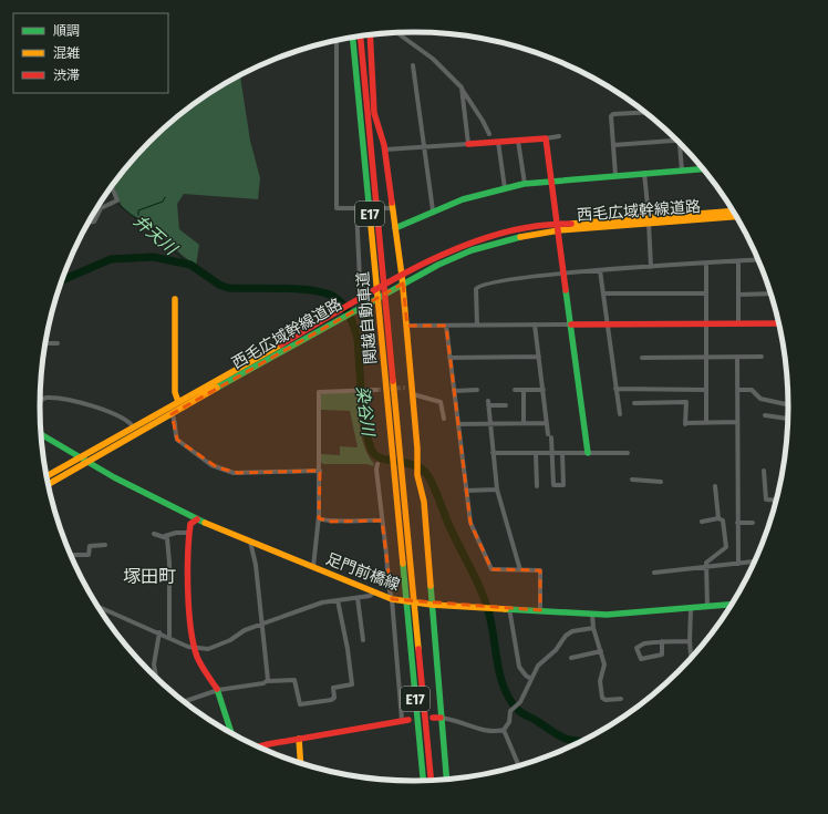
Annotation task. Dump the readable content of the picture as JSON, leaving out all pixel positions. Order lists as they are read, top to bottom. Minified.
{"streets":{"main road":["西毛広域幹線道路","E17","関越自動車道","足門前橋線"]},"crossings":[["西毛広域幹線道路","足門前橋線"]],"districts":["塚田町"],"water":["弁天川","染谷川"],"legend":["順調","混雑","渋滞"]}
